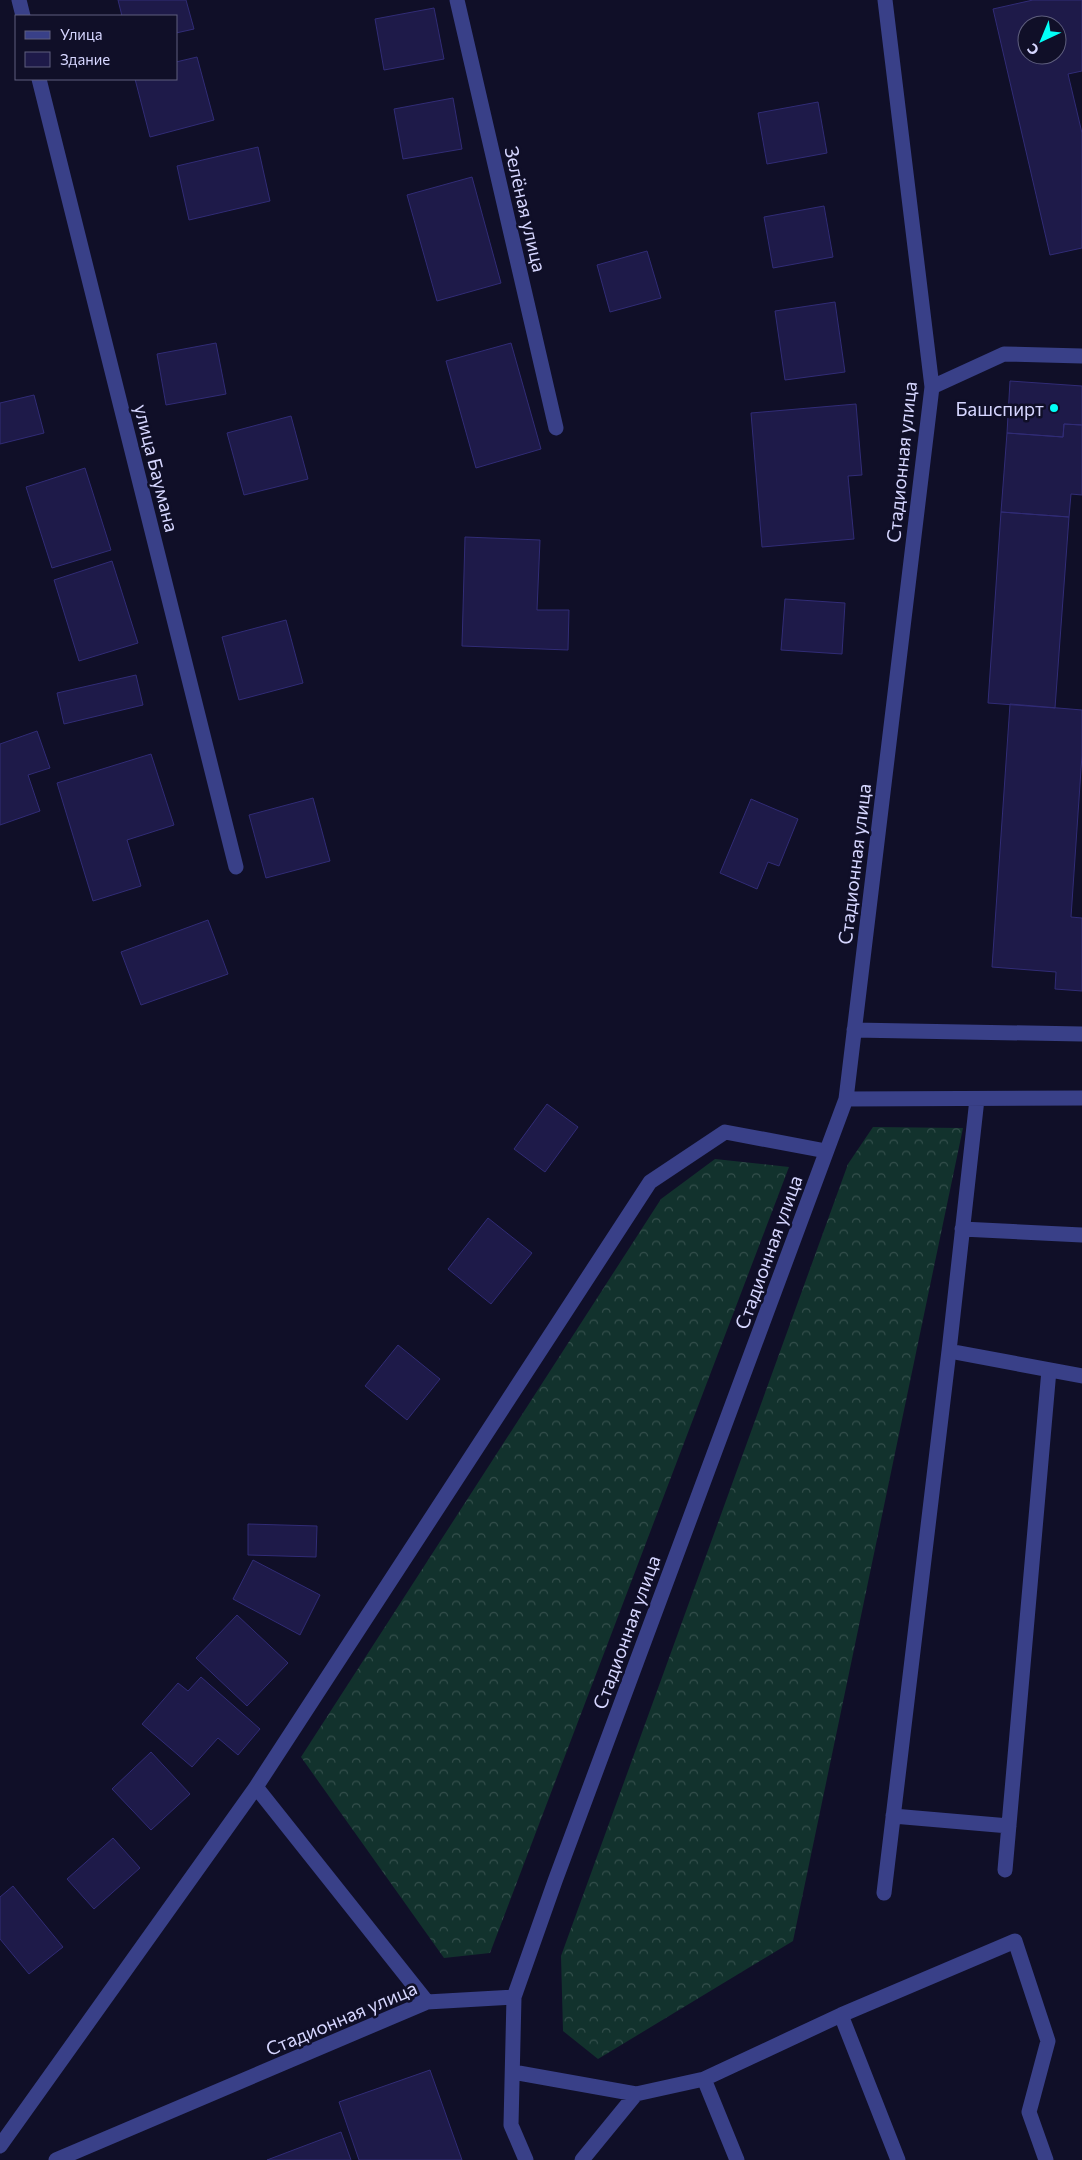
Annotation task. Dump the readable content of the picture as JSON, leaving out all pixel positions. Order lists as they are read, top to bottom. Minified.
{"streets":{"street":["Зелёная улица","Стадионная улица","улица Баумана"]},"places":["Башспирт"],"legend":["Улица","Здание"],"north":"bottom left"}
